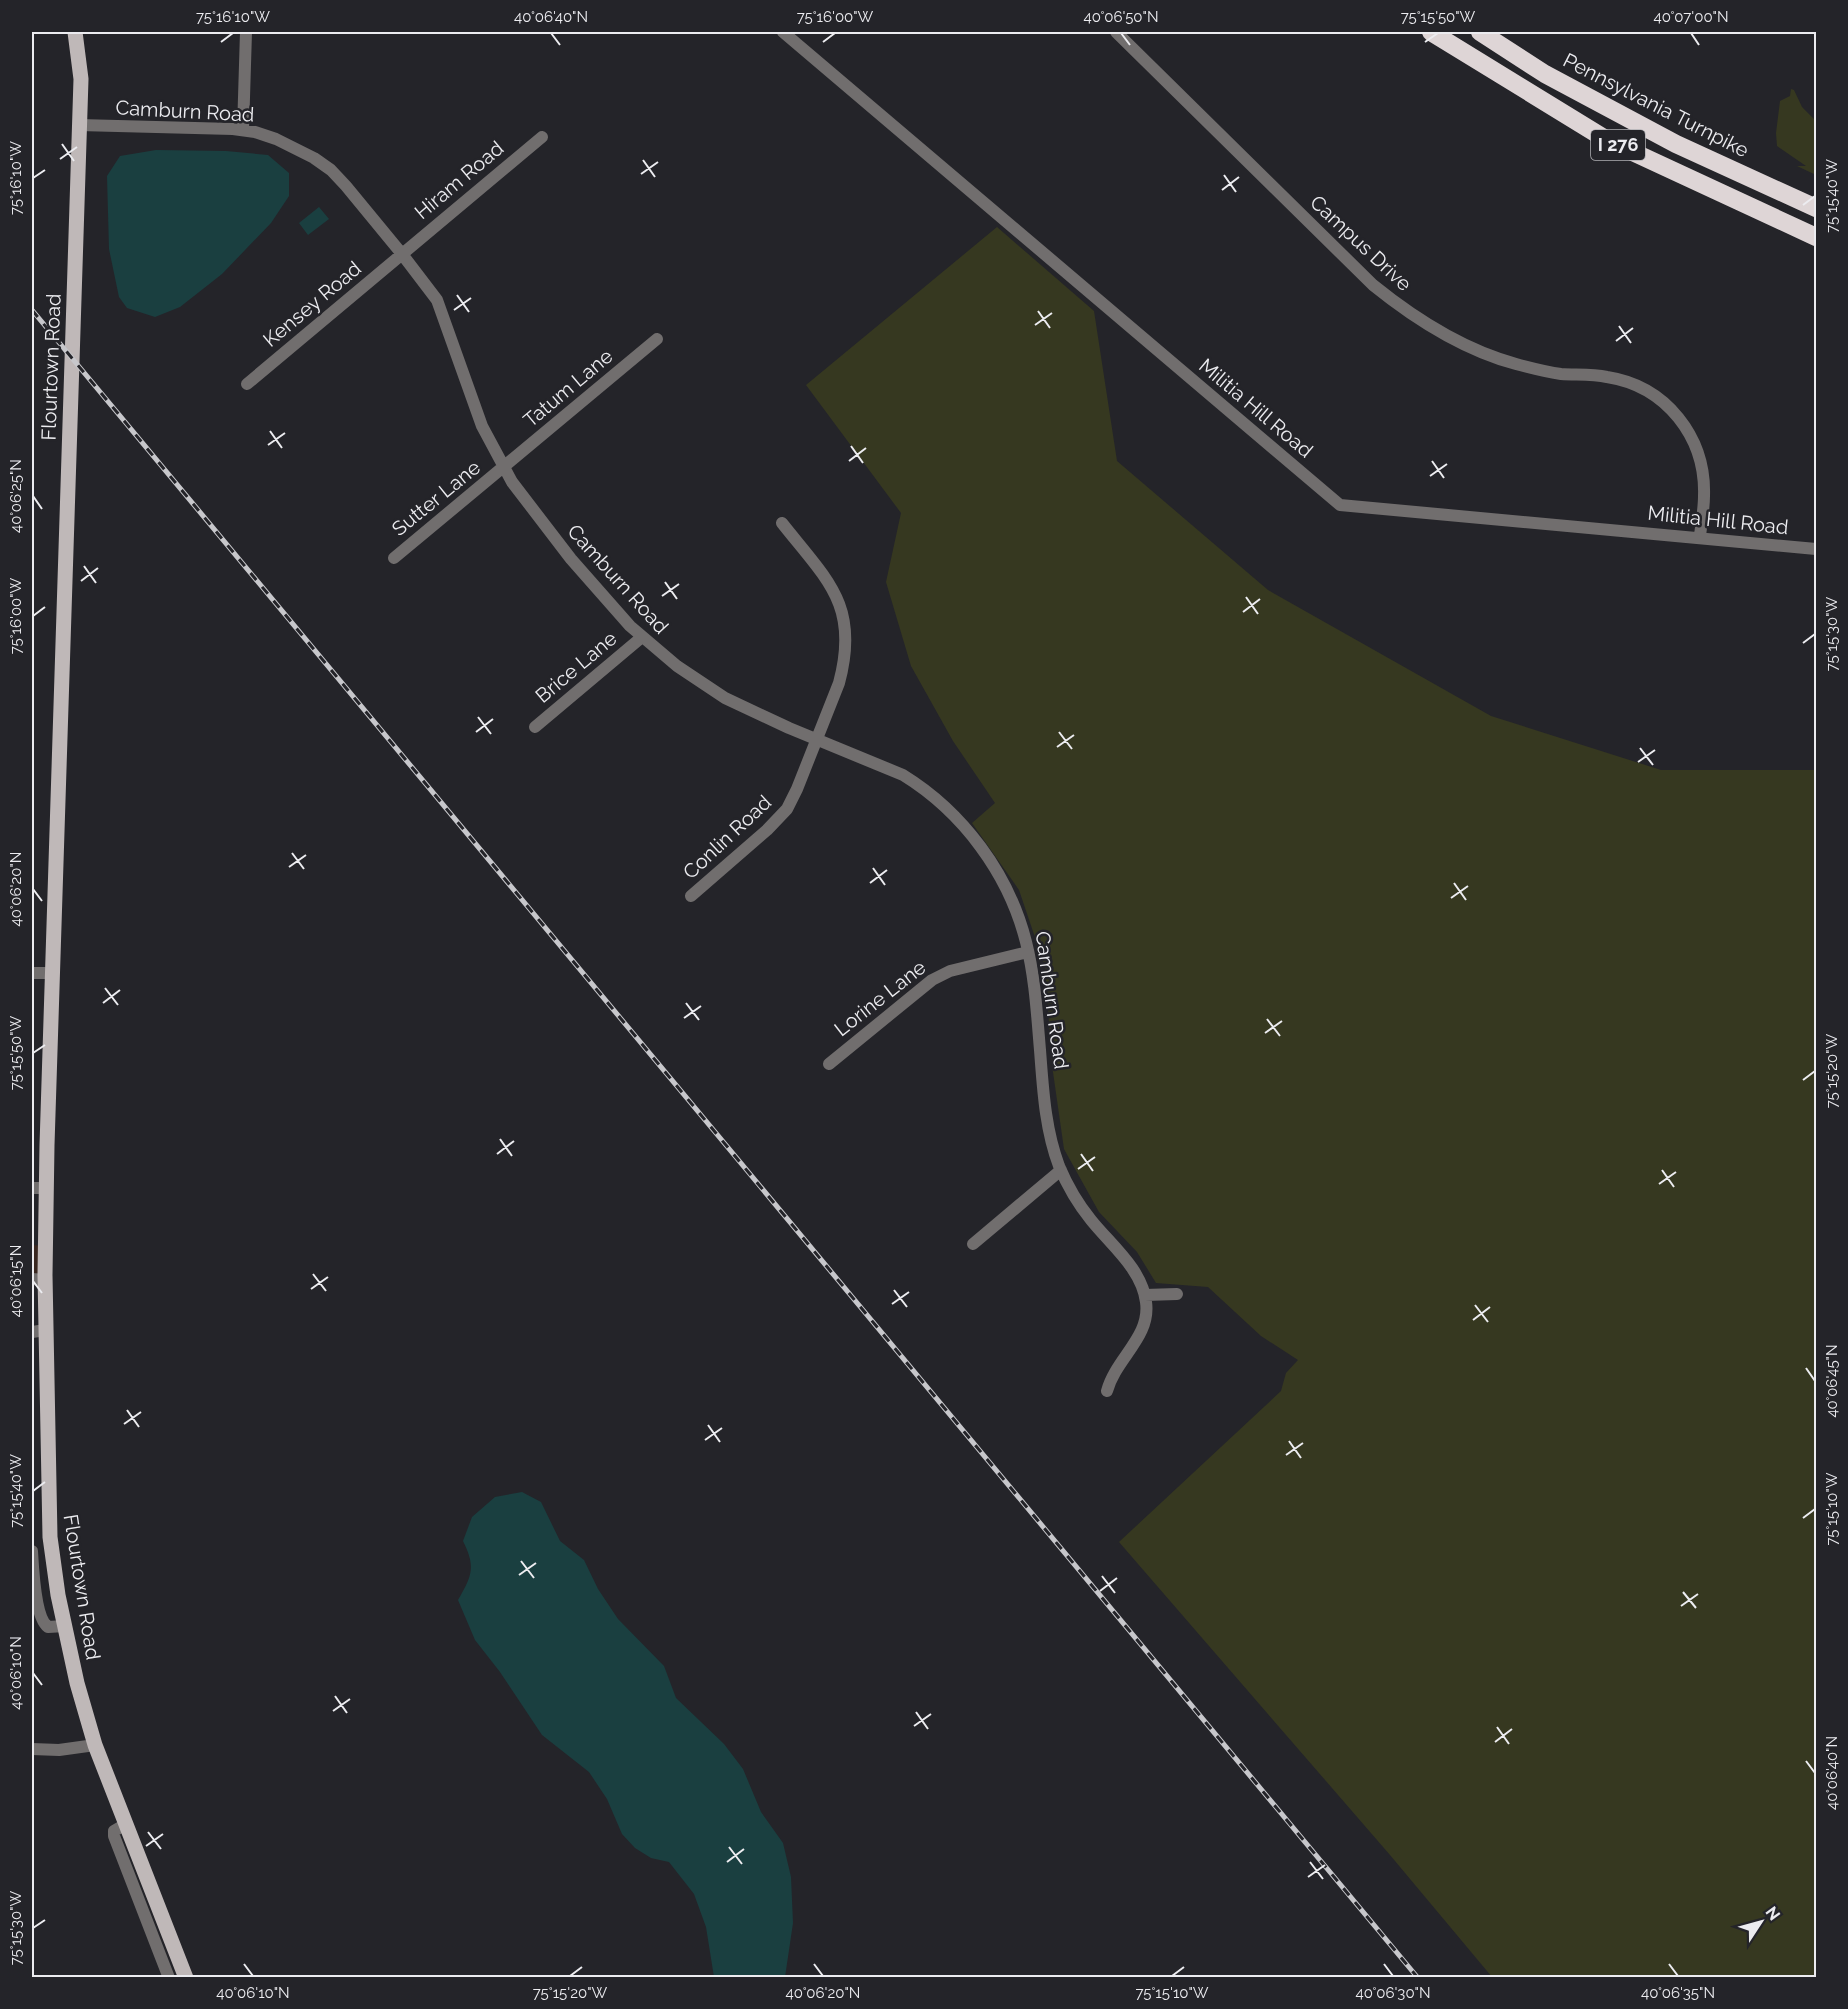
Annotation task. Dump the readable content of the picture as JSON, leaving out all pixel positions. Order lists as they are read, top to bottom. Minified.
{"streets":{"highway":["Pennsylvania Turnpike","I 276"],"main road":["Flourtown Road"],"street":["Camburn Road","Hiram Road","Campus Drive","Kensey Road","Tatum Lane","Militia Hill Road","Sutter Lane","Brice Lane","Conlin Road","Lorine Lane"]},"crossings":[["Camburn Road","Hiram Road"],["Camburn Road","Kensey Road"],["Camburn Road","Flourtown Road"],["Camburn Road","Tatum Lane"],["Camburn Road","Sutter Lane"],["Camburn Road","Brice Lane"],["Camburn Road","Conlin Road"],["Camburn Road","Lorine Lane"],["Hiram Road","Kensey Road"],["Campus Drive","Militia Hill Road"],["Tatum Lane","Sutter Lane"]],"north":"top right","coordinates":["75°16'10\"W","40°06'40\"N","75°16'00\"W","40°06'50\"N","75°15'50\"W","40°07'00\"N","75°15'40\"W","40°06'25\"N","75°15'30\"W","40°06'20\"N","75°15'20\"W","40°06'15\"N","40°06'45\"N","75°15'10\"W","40°06'10\"N","40°06'30\"N","40°06'35\"N"]}
